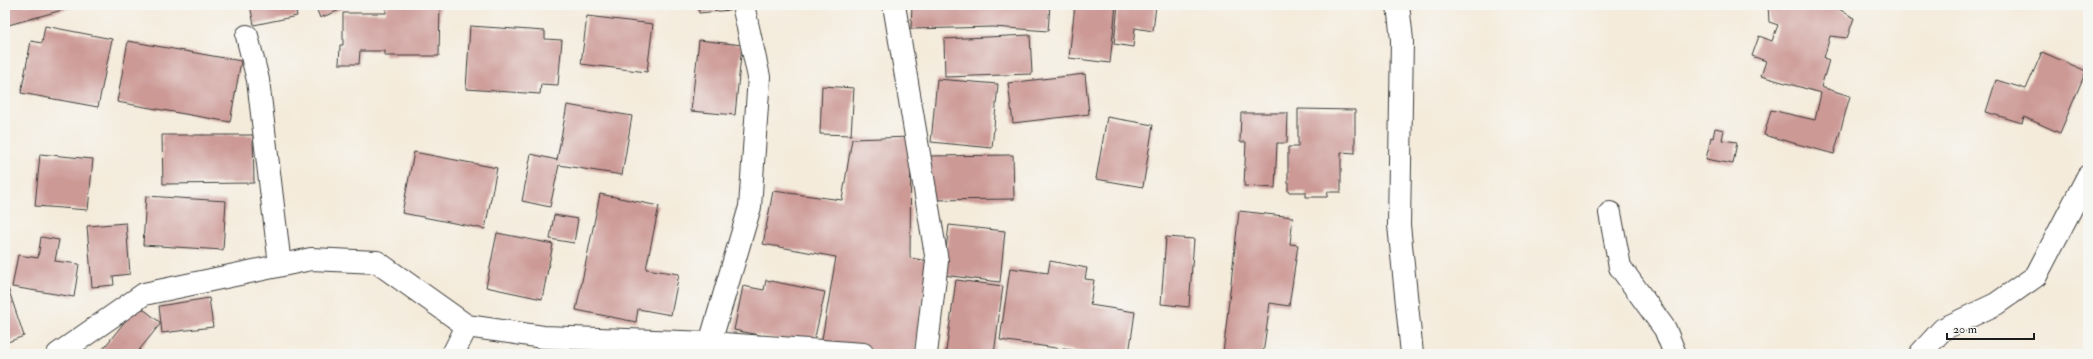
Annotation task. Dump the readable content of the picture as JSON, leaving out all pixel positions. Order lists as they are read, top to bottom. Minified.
{"scale_bar":"20 m"}
